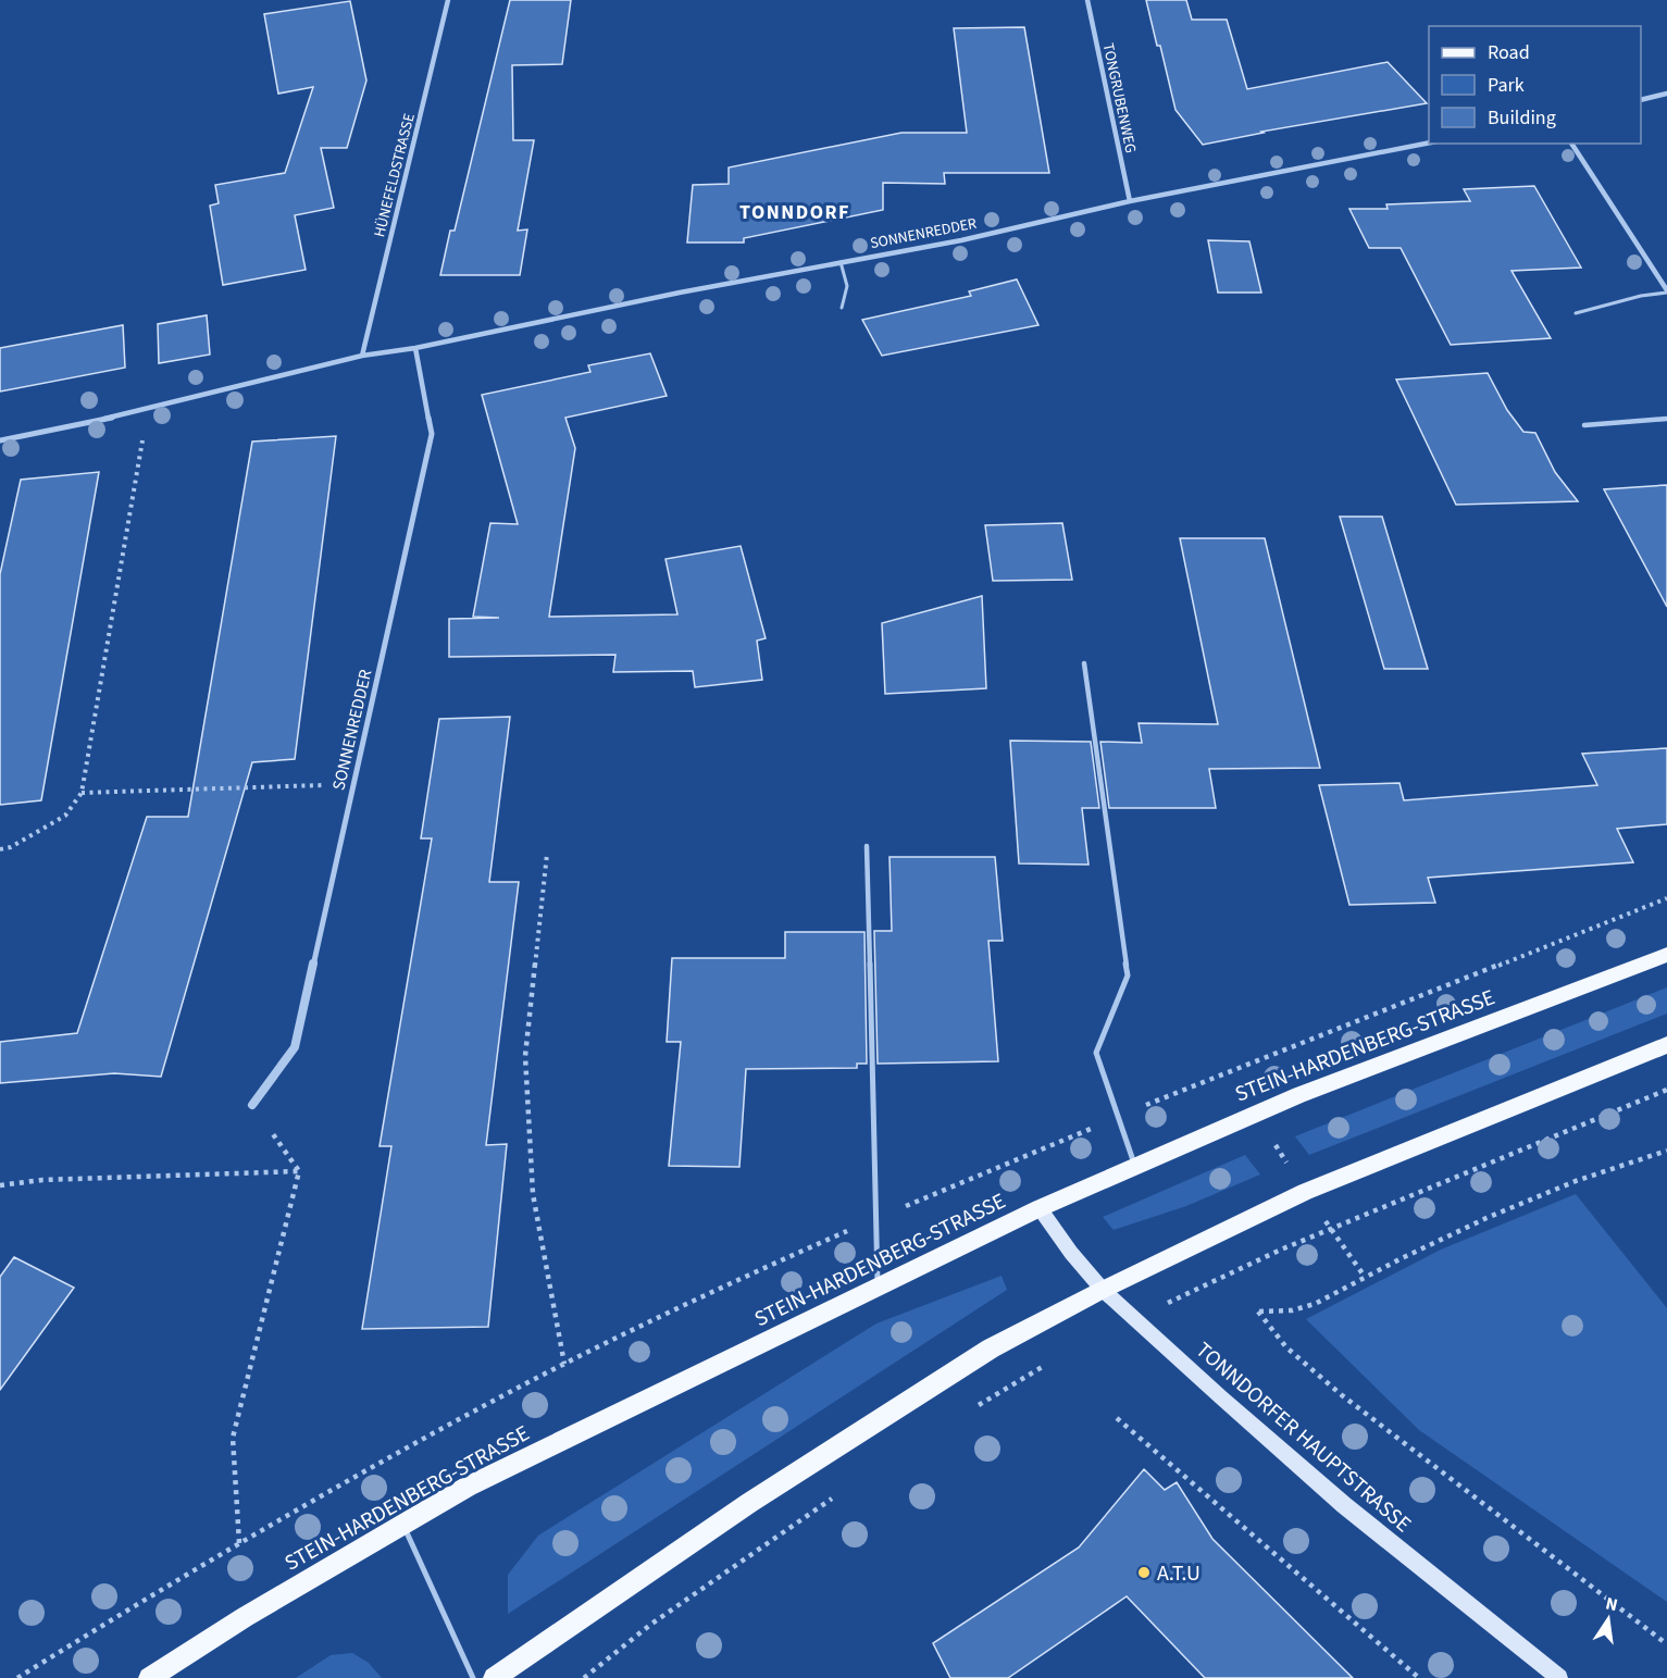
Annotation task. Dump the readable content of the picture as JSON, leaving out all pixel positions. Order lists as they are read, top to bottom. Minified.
{"streets":{"main road":["STEIN-HARDENBERG-STRASSE","TONNDORFER HAUPTSTRASSE"],"street":["TONGRUBENWEG","HÜNEFELDSTRASSE","SONNENREDDER"]},"crossings":[["TONGRUBENWEG","SONNENREDDER"],["HÜNEFELDSTRASSE","SONNENREDDER"],["STEIN-HARDENBERG-STRASSE","TONNDORFER HAUPTSTRASSE"]],"districts":["TONNDORF"],"places":["A.T.U"],"legend":["Road","Park","Building"],"north":"top"}
